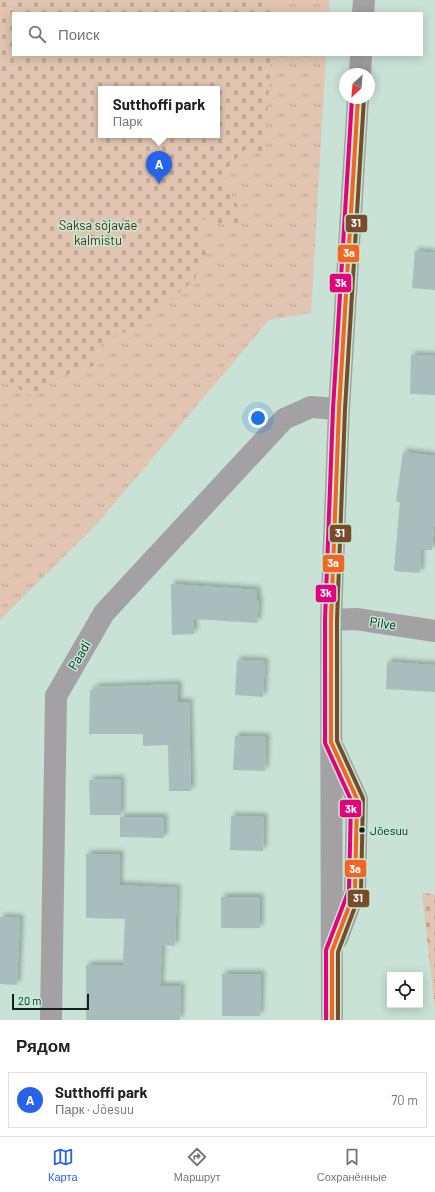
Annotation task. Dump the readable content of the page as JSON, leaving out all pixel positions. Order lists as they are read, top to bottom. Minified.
{"streets":{"street":["Pilve","Paadi"]},"parks":["Saksa sõjaväe kalmistu"],"places":["Jõesuu"],"lines":["transit line 3a","transit line 31","transit line 3k"],"scale_bar":"20 m","north":"bottom left","page":{"search":"Поиск","popup":["Sutthoffi park","Парк"],"pins":"A","scale":"20 m","heading":"Рядом","list":[{"mark":"A","name":"Sutthoffi park","note":"Парк · Jõesuu","value":"70 m"}],"nav":["Карта","Маршрут","Сохранённые"]}}
